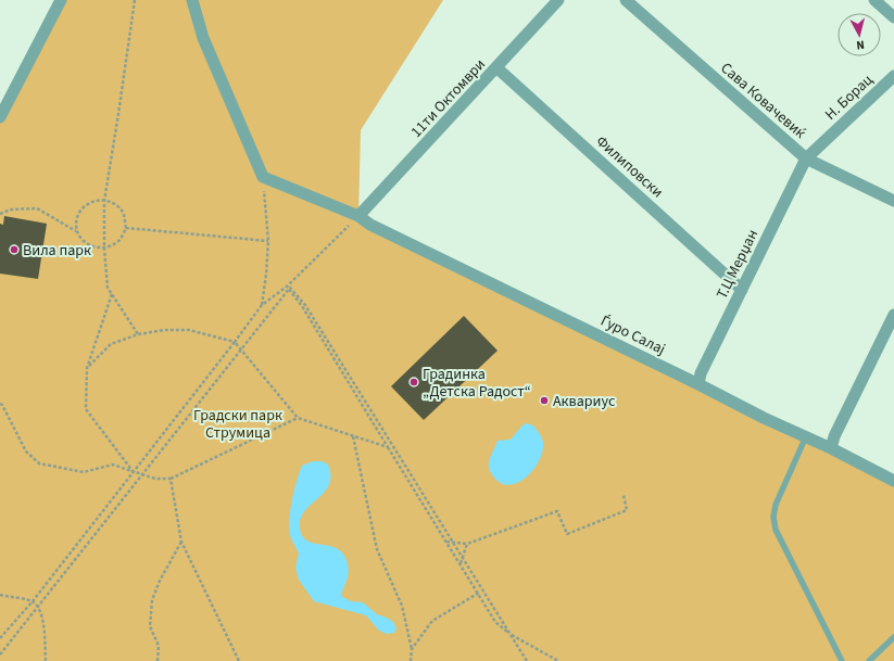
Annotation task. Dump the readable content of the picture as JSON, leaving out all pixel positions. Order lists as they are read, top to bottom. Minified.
{"streets":{"street":["Н. Борац","11ти Октомври","Сава Ковачевиќ","Филиповски","Т.Ц Мерџан","Ѓуро Салај"]},"crossings":[["Н. Борац","Сава Ковачевиќ"],["Н. Борац","Т.Ц Мерџан"],["11ти Октомври","Филиповски"],["11ти Октомври","Ѓуро Салај"],["Сава Ковачевиќ","Т.Ц Мерџан"],["Филиповски","Т.Ц Мерџан"],["Т.Ц Мерџан","Ѓуро Салај"]],"parks":["Градски парк Струмица"],"places":["Вила парк","Градинка „Детска Радост“","Аквариус"],"north":"bottom"}
